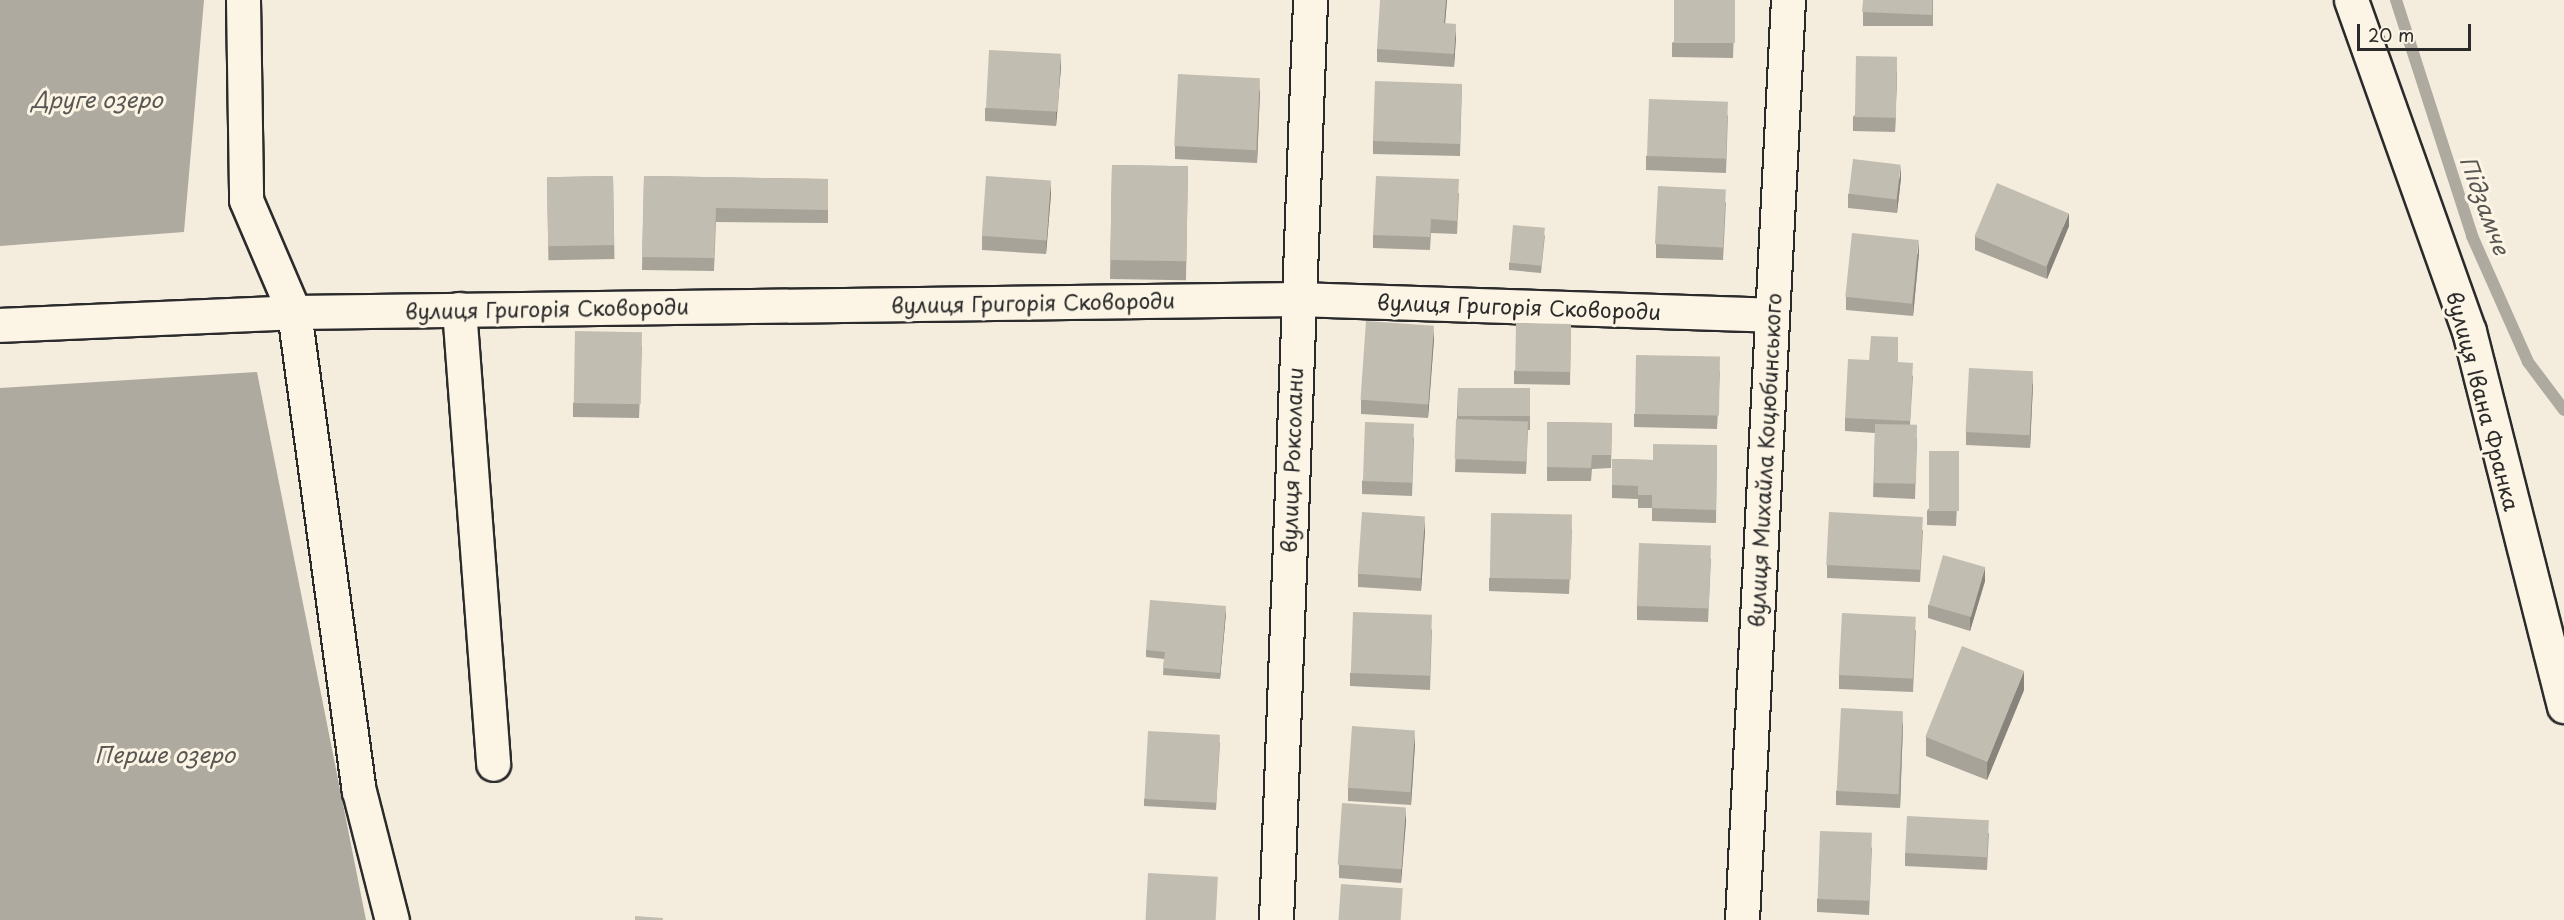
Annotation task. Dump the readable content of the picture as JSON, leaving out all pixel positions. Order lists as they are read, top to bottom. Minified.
{"streets":{"street":["вулиця Григорія Сковороди","вулиця Івана Франка","вулиця Роксолани","вулиця Михайла Коцюбинського"]},"crossings":[["вулиця Григорія Сковороди","вулиця Роксолани"],["вулиця Григорія Сковороди","вулиця Михайла Коцюбинського"]],"water":["Друге озеро","Підзамче","Перше озеро"],"scale_bar":"20 m"}
